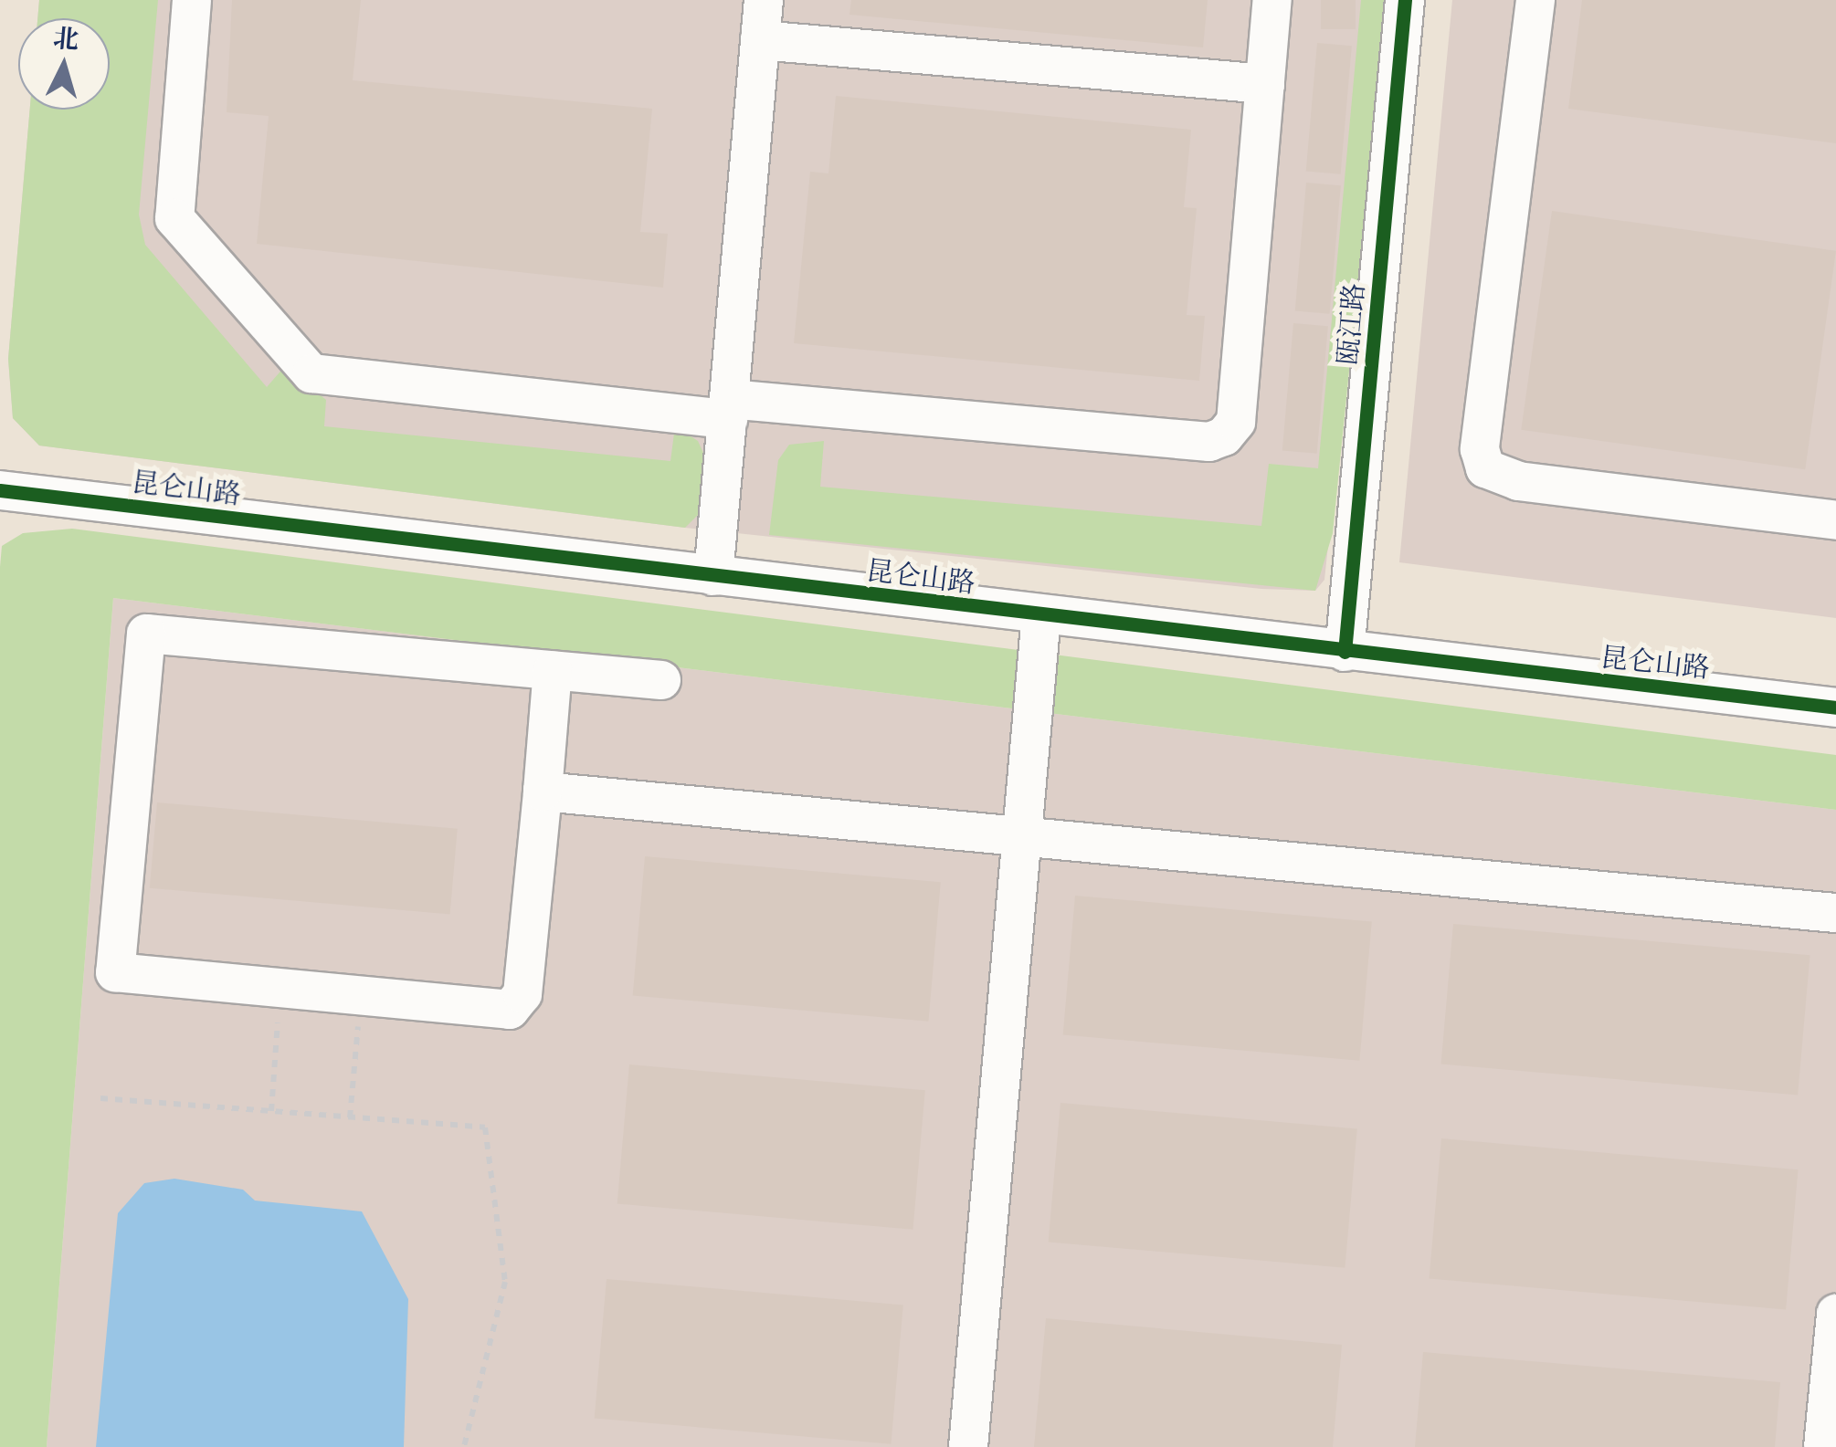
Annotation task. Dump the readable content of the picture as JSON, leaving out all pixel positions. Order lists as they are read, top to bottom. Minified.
{"streets":{"street":["瓯江路","昆仑山路"]},"crossings":[["瓯江路","昆仑山路"]],"north":"top"}
